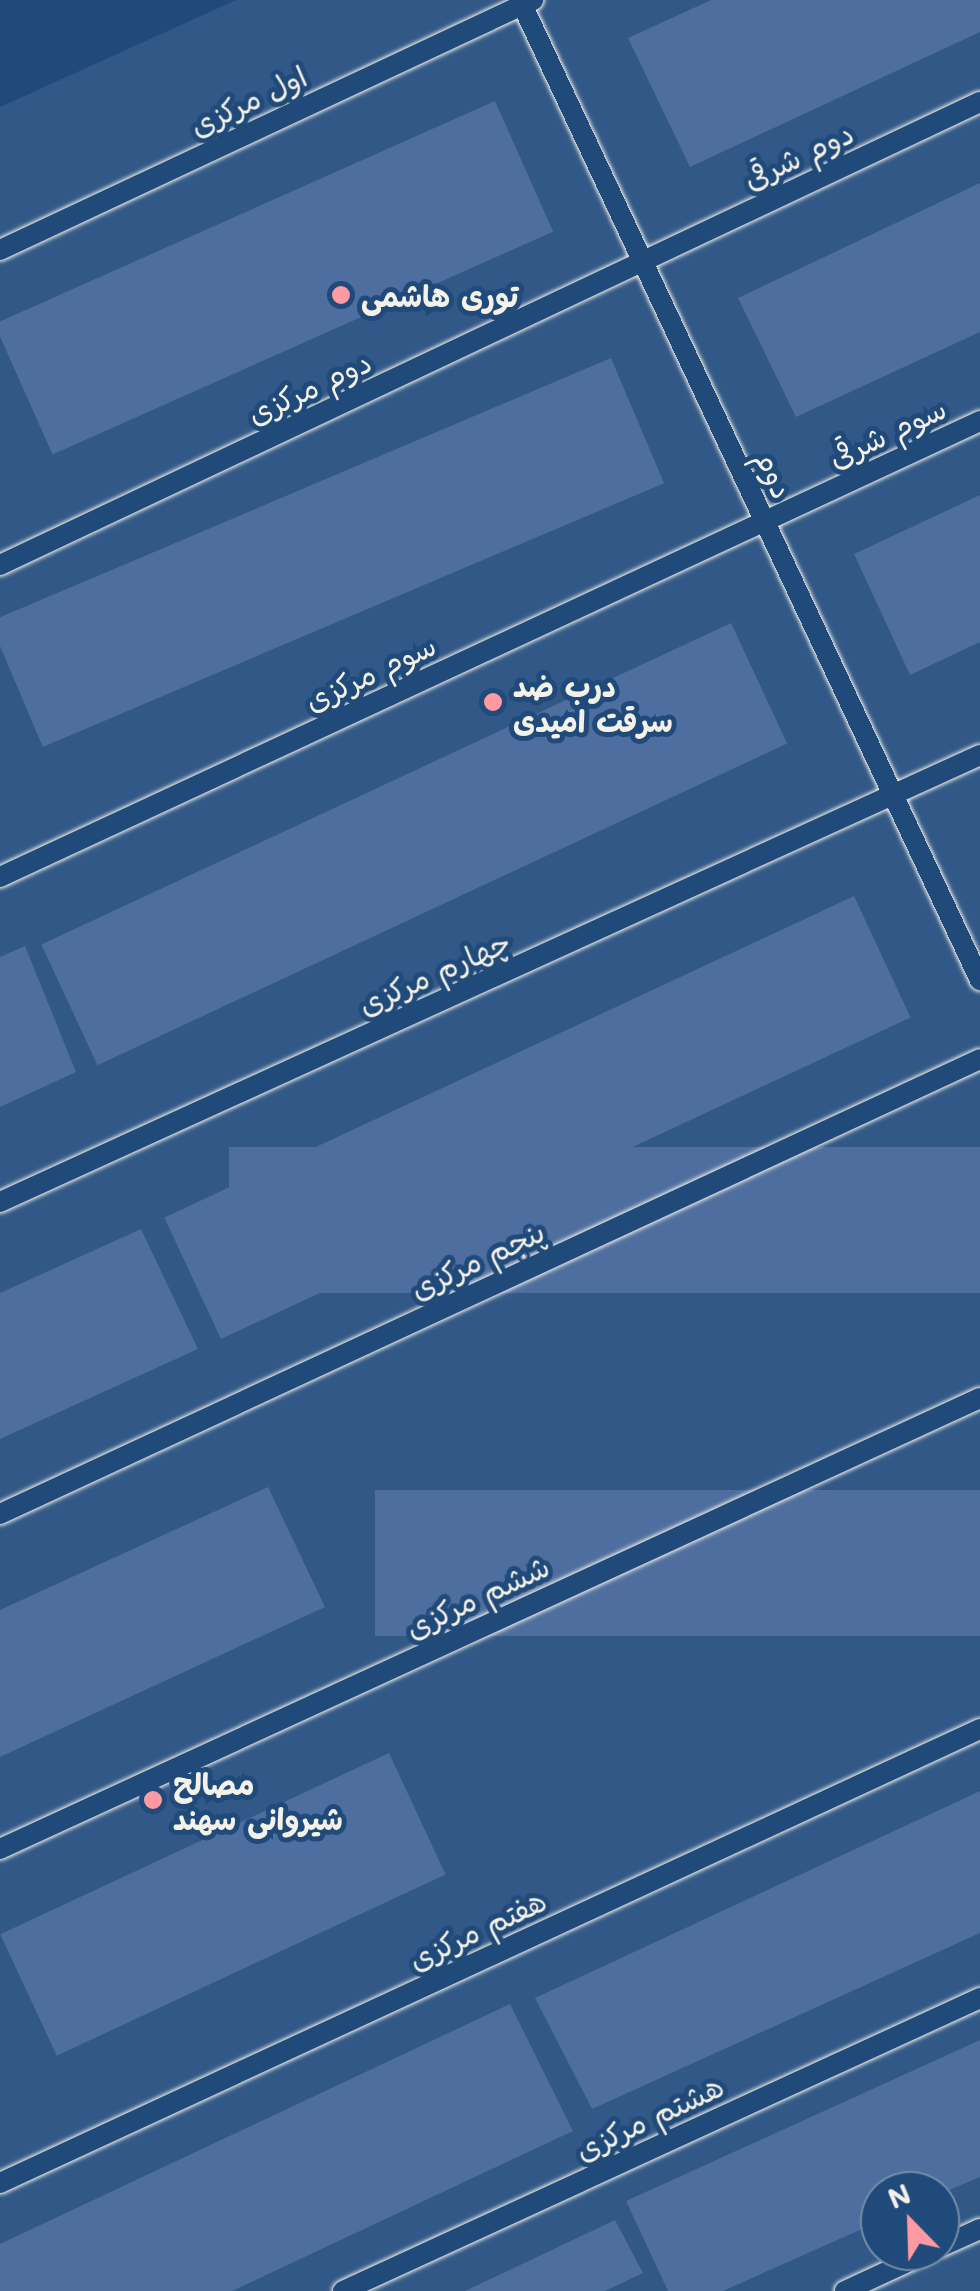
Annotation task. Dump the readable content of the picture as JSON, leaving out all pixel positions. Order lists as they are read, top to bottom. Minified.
{"streets":{"lane":["اول مرکزی","دوم شرقی","دوم مرکزی","سوم شرقی","دوم","سوم مرکزی","چهارم مرکزی","پنجم مرکزی","ششم مرکزی","هفتم مرکزی","هشتم مرکزی"]},"crossings":[["اول مرکزی","دوم"],["دوم شرقی","دوم مرکزی"],["دوم شرقی","دوم"],["دوم مرکزی","دوم"],["سوم شرقی","دوم"],["سوم شرقی","سوم مرکزی"],["دوم","سوم مرکزی"],["دوم","چهارم مرکزی"]],"places":["توری هاشمی","درب ضد سرقت امیدی","مصالح شیروانی سهند"],"north":"top left"}
